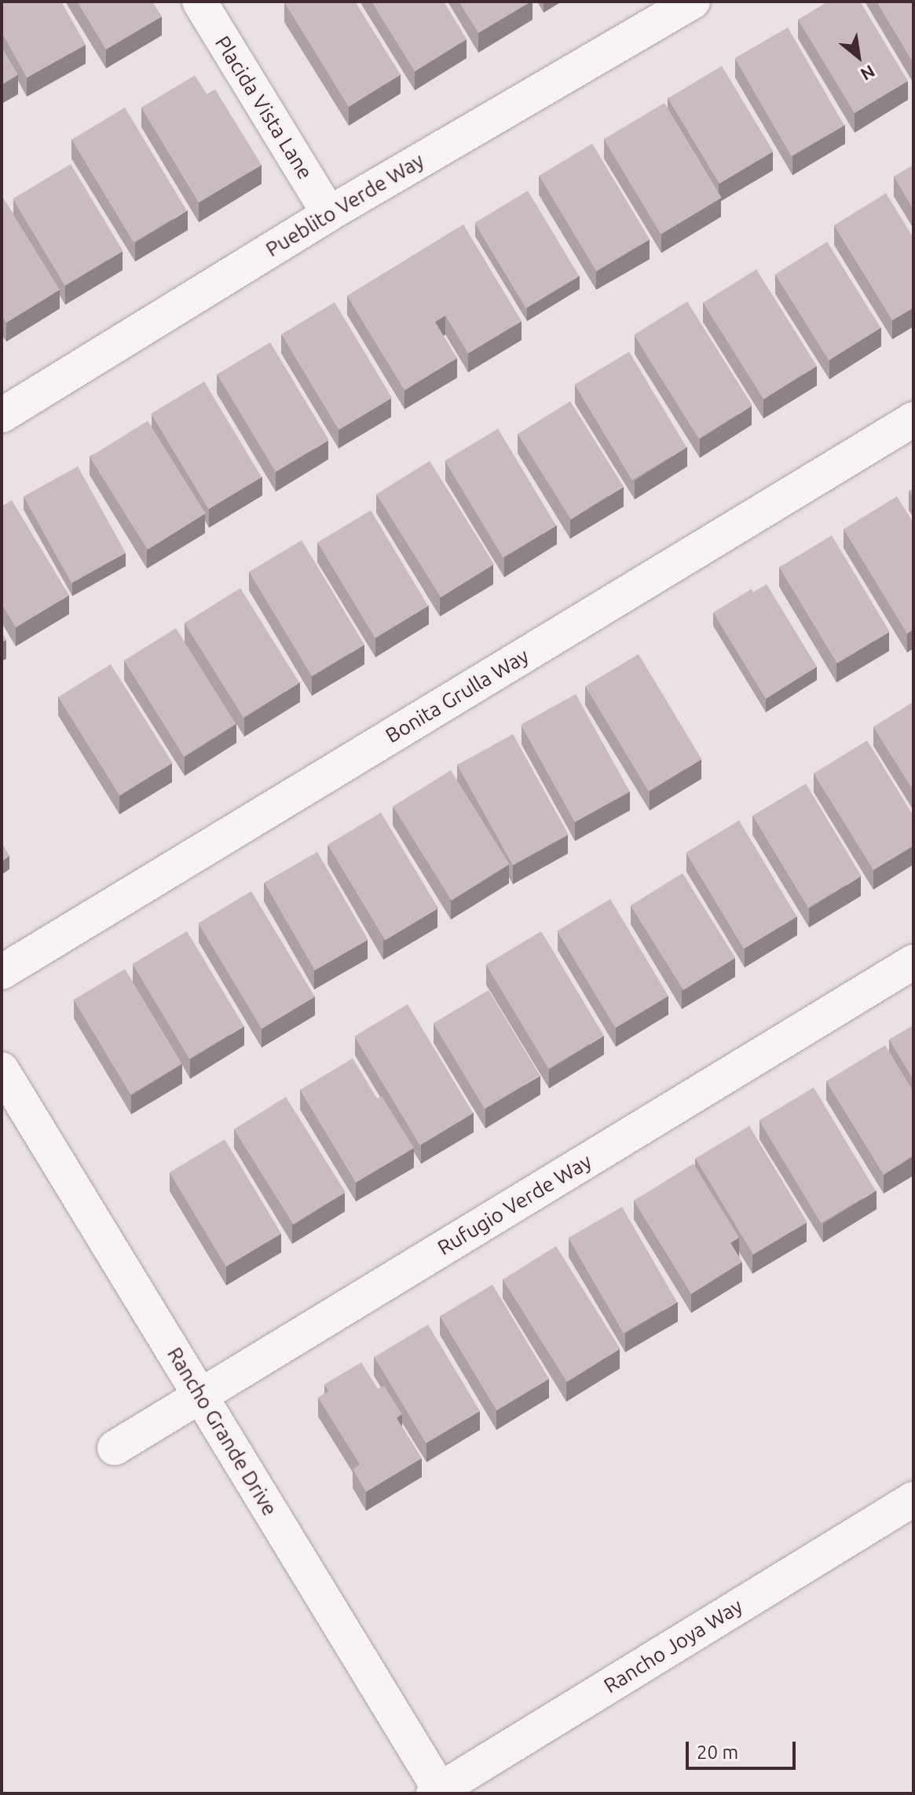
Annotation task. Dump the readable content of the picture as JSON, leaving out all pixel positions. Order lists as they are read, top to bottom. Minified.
{"streets":{"street":["Placida Vista Lane","Pueblito Verde Way","Bonita Grulla Way","Rufugio Verde Way","Rancho Grande Drive","Rancho Joya Way"]},"crossings":[["Placida Vista Lane","Pueblito Verde Way"],["Rufugio Verde Way","Rancho Grande Drive"],["Rancho Grande Drive","Rancho Joya Way"]],"scale_bar":"20 m","north":"bottom right"}
